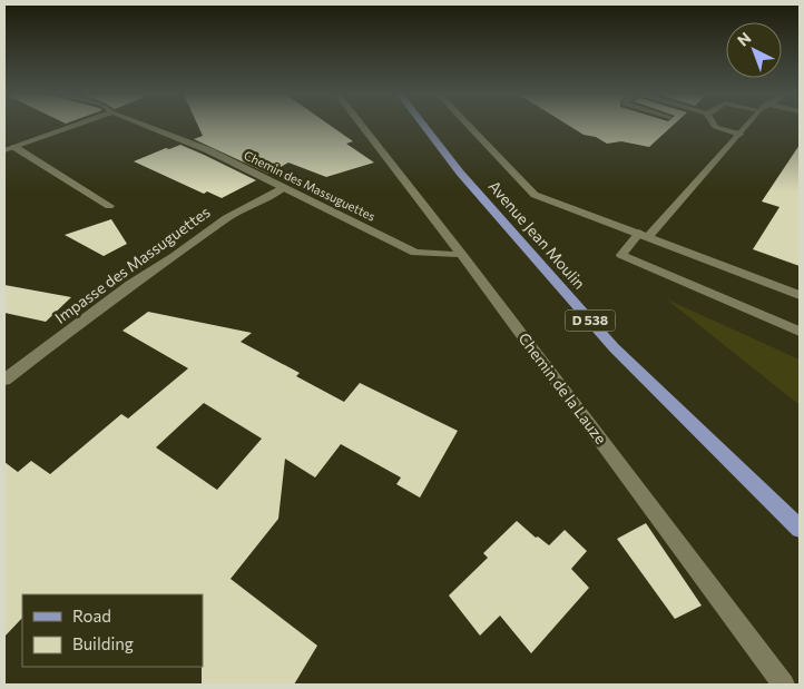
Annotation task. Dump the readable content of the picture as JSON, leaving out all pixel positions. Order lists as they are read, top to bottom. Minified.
{"streets":{"main road":["Avenue Jean Moulin","D 538"],"street":["Chemin des Massuguettes","Impasse des Massuguettes","Chemin de la Lauze"]},"crossings":[["Chemin des Massuguettes","Impasse des Massuguettes"],["Chemin des Massuguettes","Chemin de la Lauze"]],"legend":["Road","Building"],"north":"top left"}
